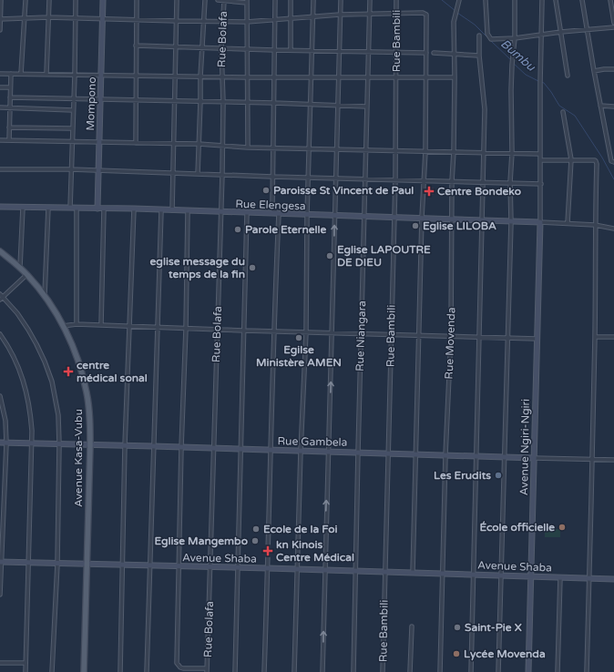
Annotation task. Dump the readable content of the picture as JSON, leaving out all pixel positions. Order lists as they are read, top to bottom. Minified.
{"streets":{"main road":["Avenue Kasa-Vubu"],"street":["Rue Bolafa","Rue Bambili","Mompono","Rue Elengesa","Rue Niangara","Rue Movenda","Rue Gambela","Avenue Ngiri-Ngiri","Avenue Shaba"]},"crossings":[["Rue Bolafa","Rue Elengesa"],["Rue Bolafa","Rue Gambela"],["Rue Bolafa","Avenue Shaba"],["Rue Bambili","Rue Elengesa"],["Rue Bambili","Rue Gambela"],["Rue Bambili","Avenue Shaba"],["Mompono","Rue Elengesa"],["Rue Elengesa","Rue Niangara"],["Rue Elengesa","Rue Movenda"],["Rue Elengesa","Avenue Ngiri-Ngiri"],["Rue Niangara","Rue Gambela"],["Rue Niangara","Avenue Shaba"],["Rue Movenda","Rue Gambela"],["Rue Movenda","Avenue Shaba"],["Rue Gambela","Avenue Ngiri-Ngiri"],["Rue Gambela","Avenue Kasa-Vubu"],["Avenue Ngiri-Ngiri","Avenue Shaba"],["Avenue Kasa-Vubu","Avenue Shaba"]],"water":["Bumbu"],"places":{"other":["Paroisse St Vincent de Paul","Eglise LILOBA","Parole Eternelle","Eglise LAPOUTRE DE DIEU","eglise message du temps de la fin","Egilse Ministère AMEN","Les Erudits","École officielle","Ecole de la Foi","Eglise Mangembo","Saint-Pie X","Lycée Movenda"],"health":["Centre Bondeko","centre médical sonal","kn Kinois Centre Médical"]}}
